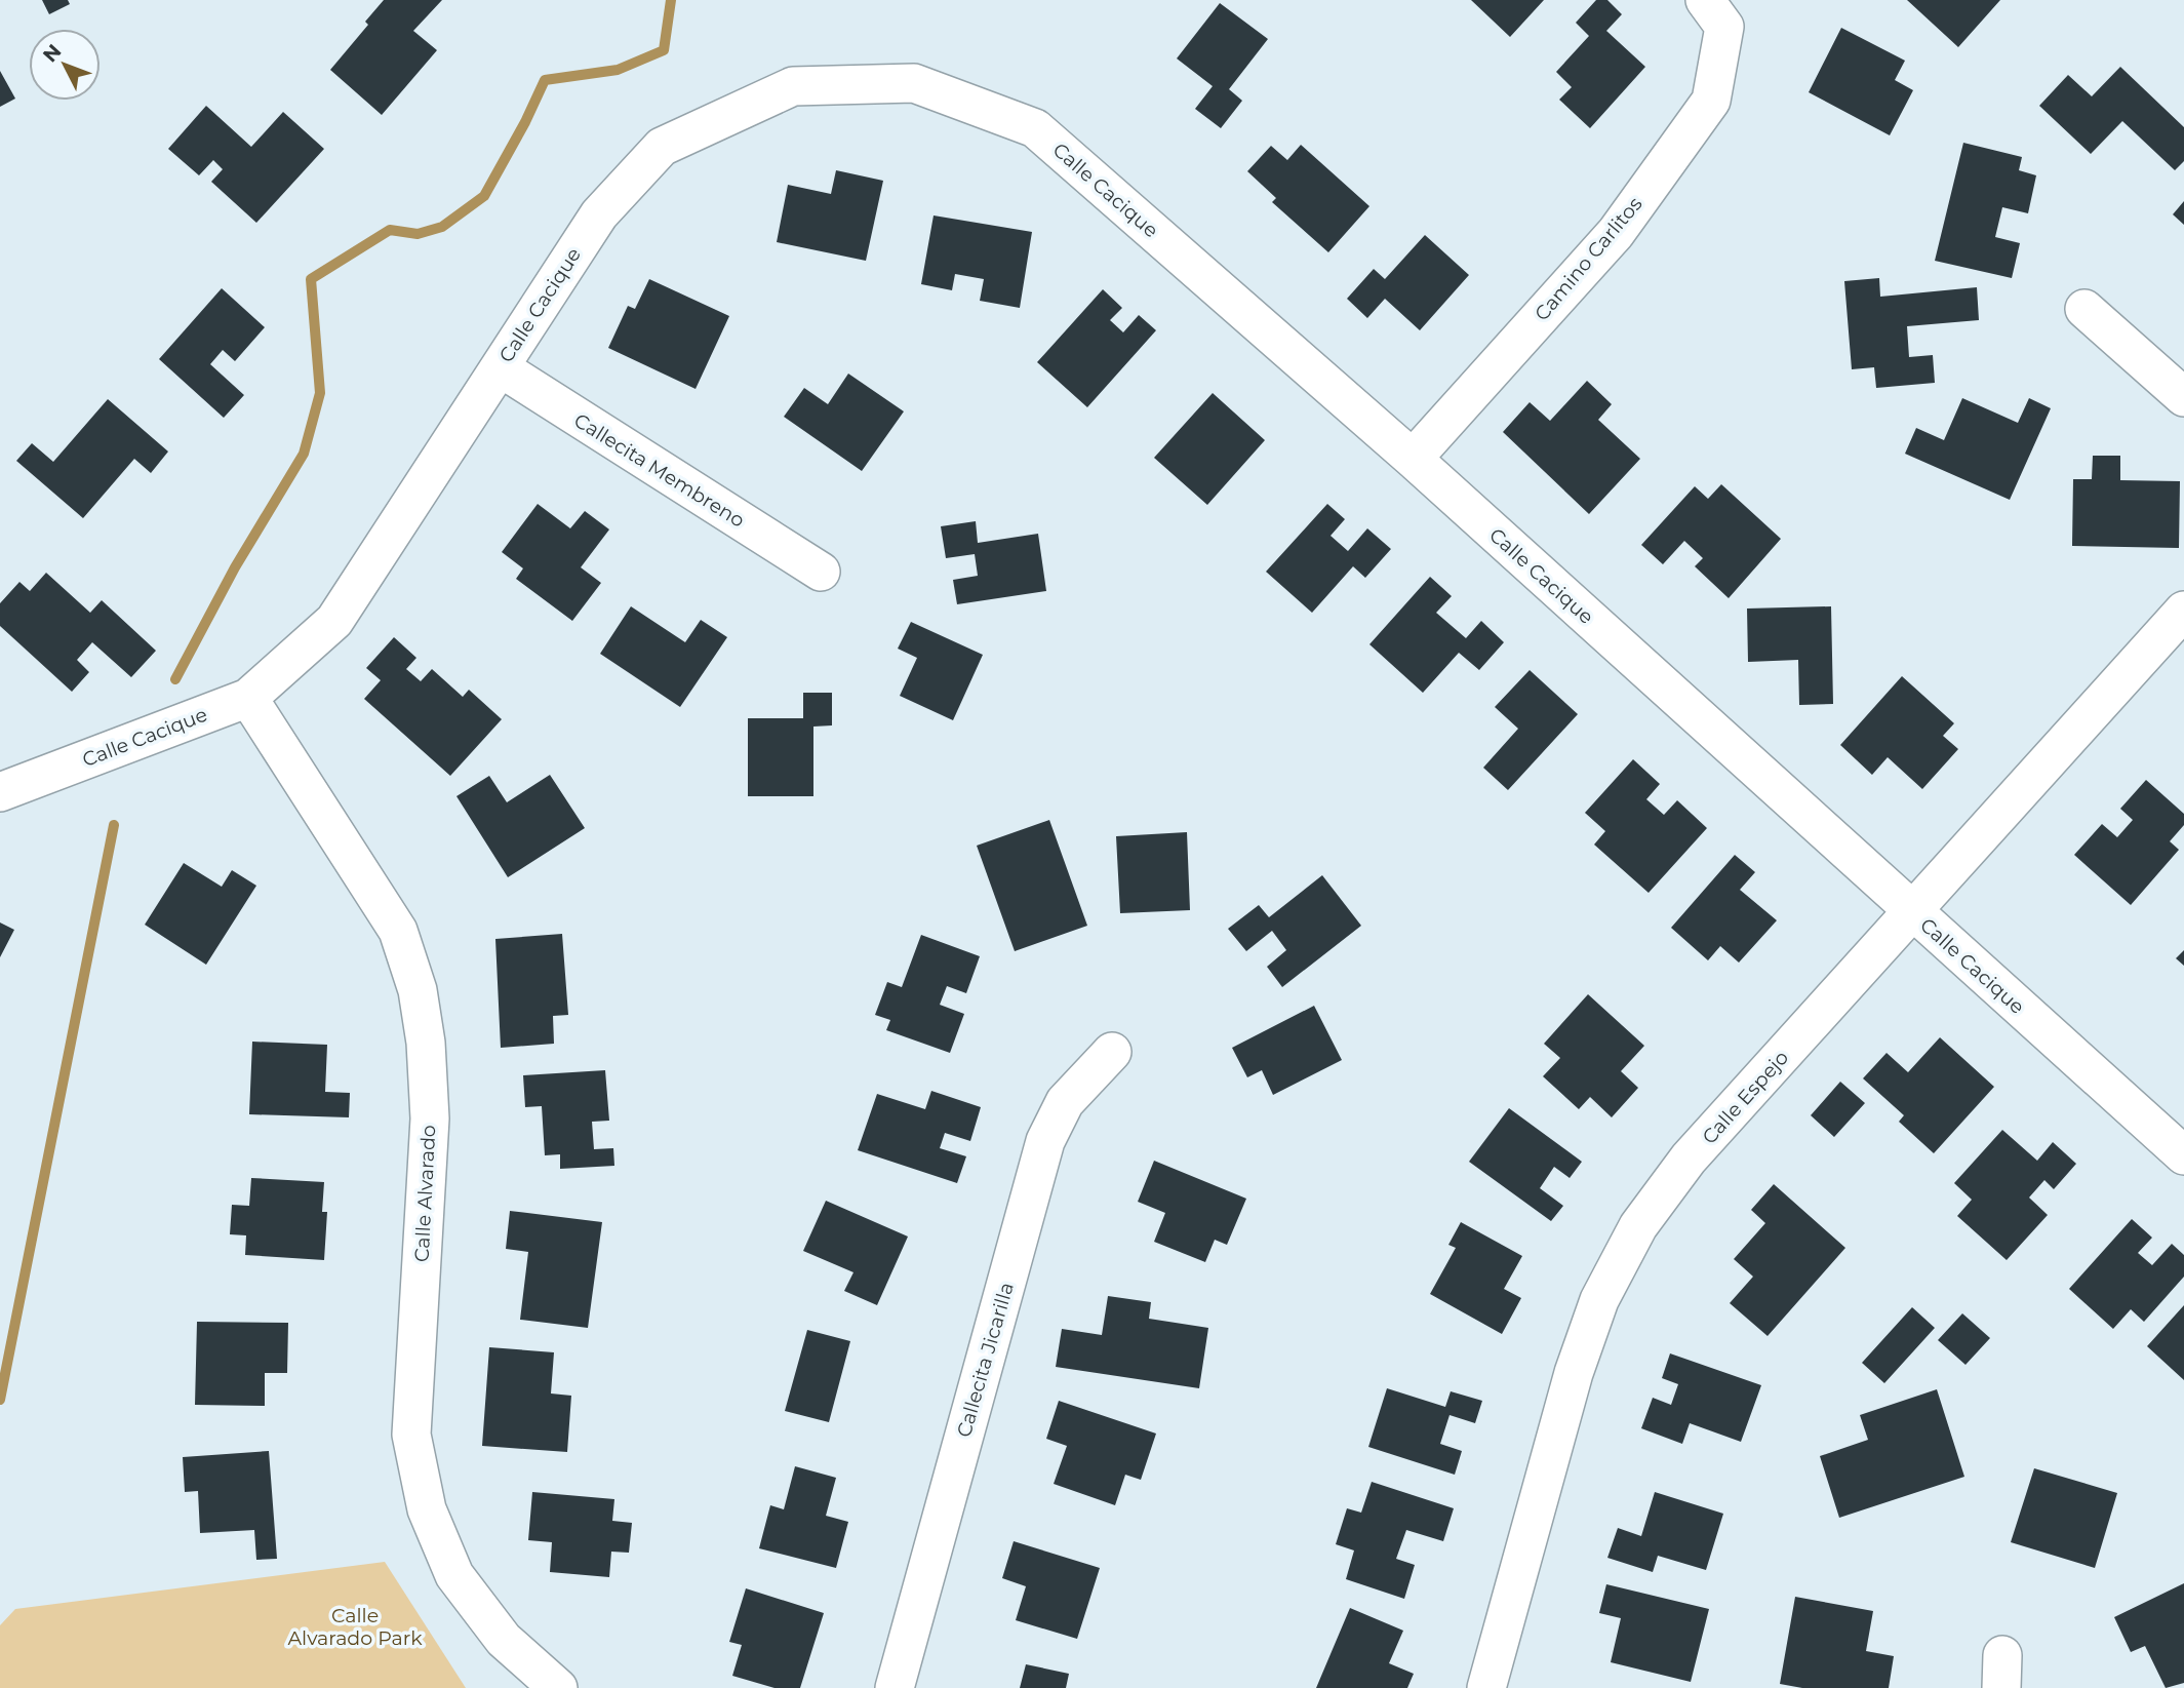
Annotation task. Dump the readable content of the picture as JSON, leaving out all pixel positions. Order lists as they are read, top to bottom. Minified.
{"streets":{"street":["Calle Cacique","Camino Carlitos","Callecita Membreno","Calle Espejo","Calle Alvarado","Callecita Jicarilla"]},"crossings":[["Calle Cacique","Camino Carlitos"],["Calle Cacique","Callecita Membreno"],["Calle Cacique","Calle Espejo"],["Calle Cacique","Calle Alvarado"]],"parks":["Calle Alvarado Park"],"north":"top left"}
